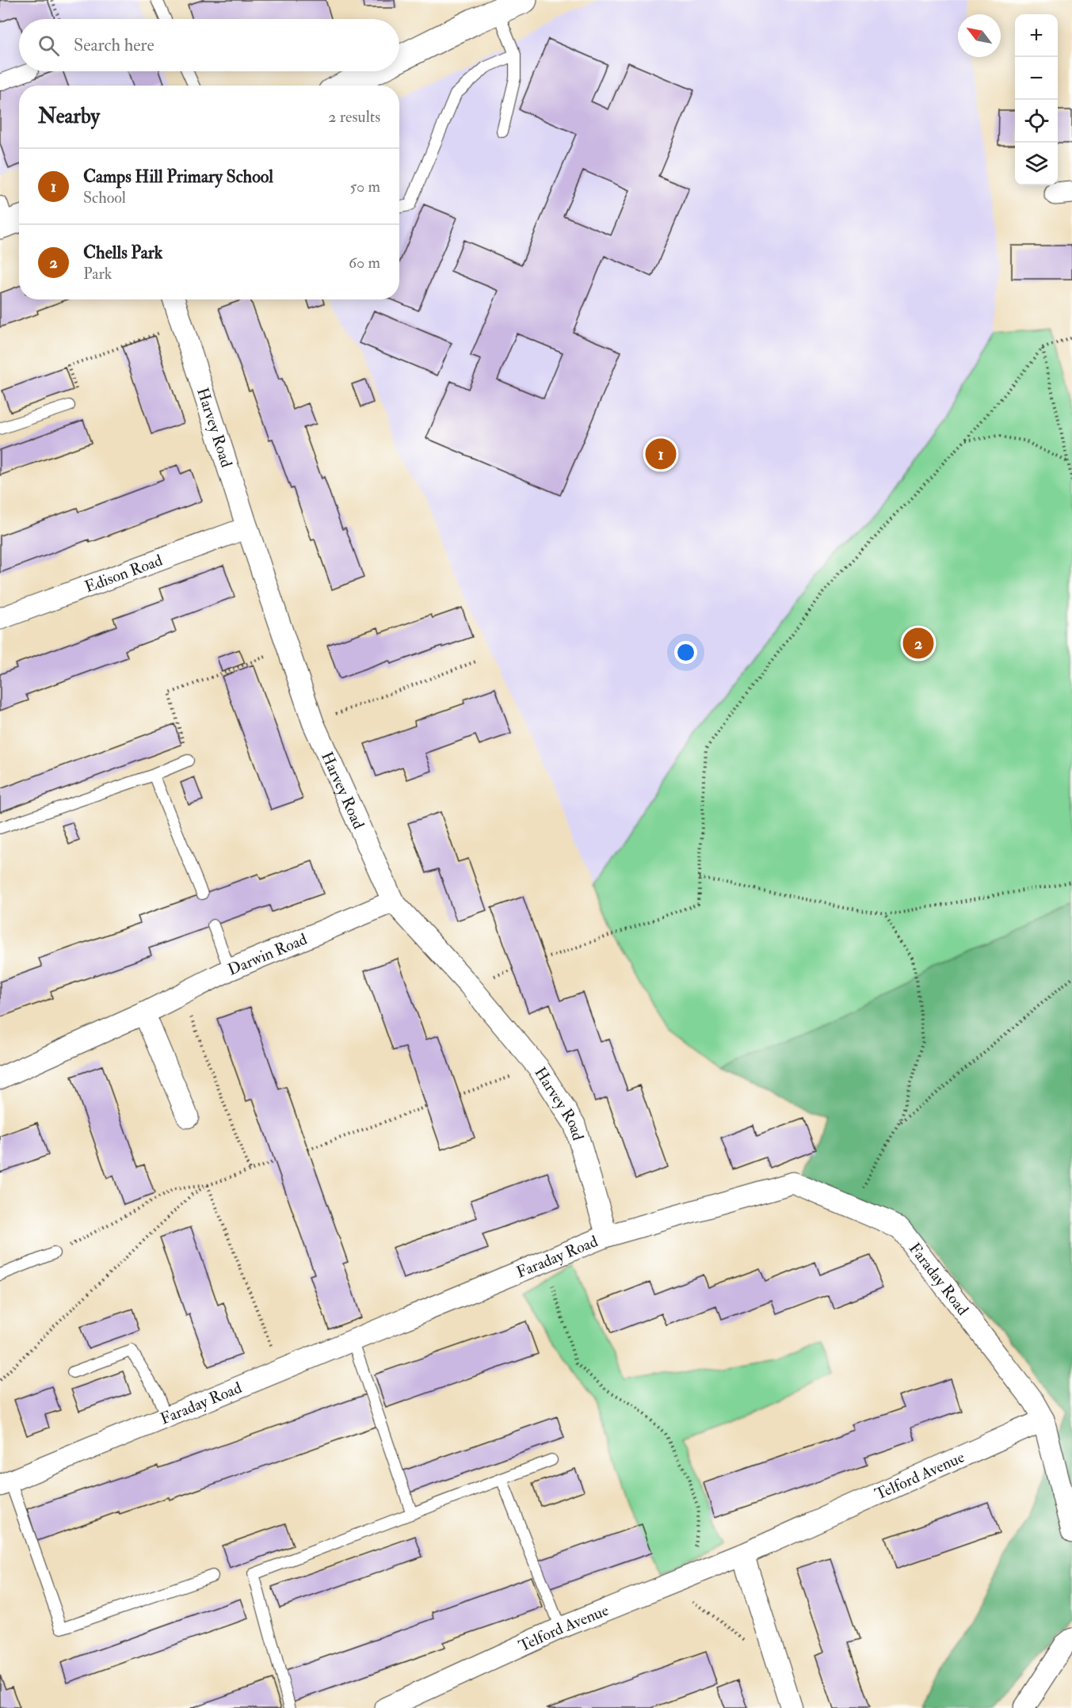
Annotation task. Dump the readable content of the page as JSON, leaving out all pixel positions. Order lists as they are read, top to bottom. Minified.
{"streets":{"street":["Harvey Road","Edison Road","Darwin Road","Faraday Road","Telford Avenue"]},"crossings":[["Harvey Road","Edison Road"],["Harvey Road","Darwin Road"],["Harvey Road","Faraday Road"],["Faraday Road","Telford Avenue"]],"north":"top left","page":{"map_buttons":["+","−"],"search":"Search here","heading":["Nearby","2 results"],"list":[{"mark":"1","name":"Camps Hill Primary School","note":"School","value":"50 m"},{"mark":"2","name":"Chells Park","note":"Park","value":"60 m"}],"pins":["1","2"]}}
